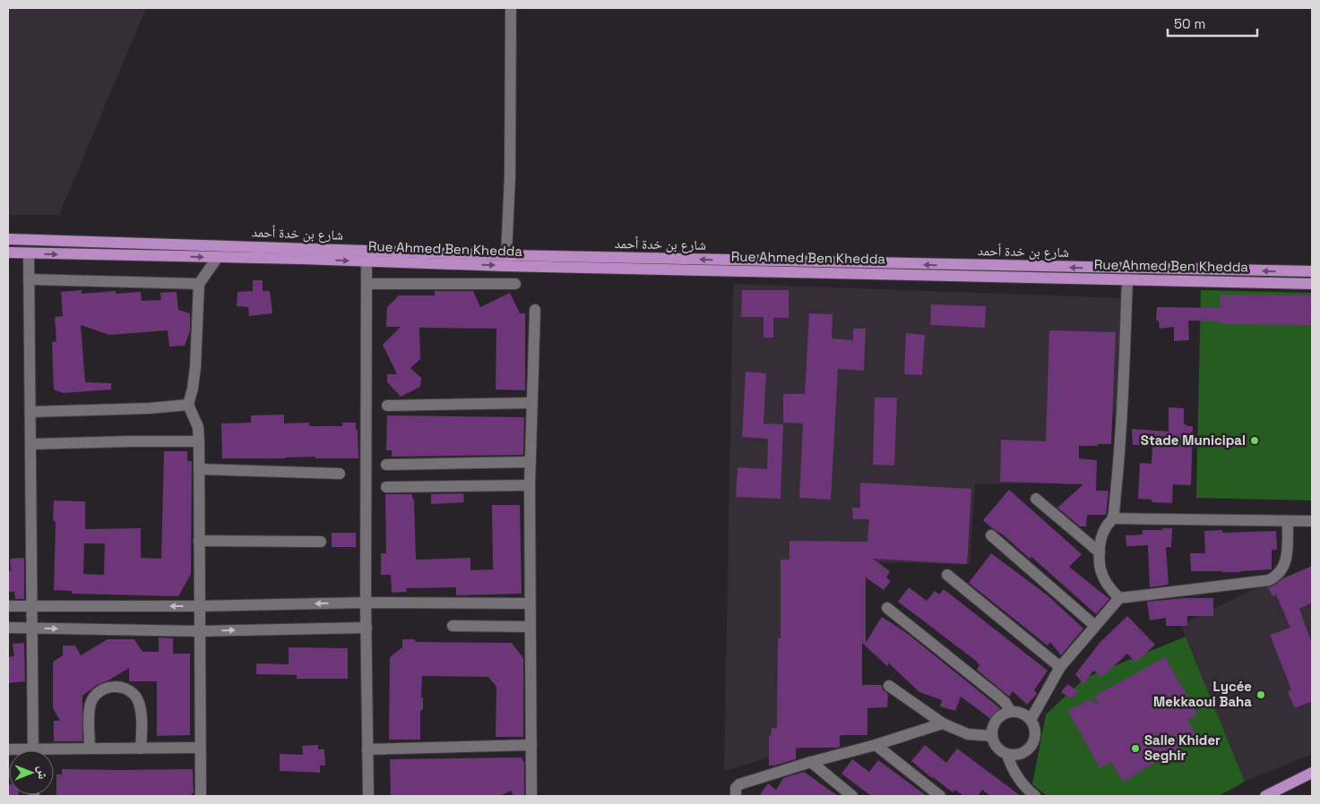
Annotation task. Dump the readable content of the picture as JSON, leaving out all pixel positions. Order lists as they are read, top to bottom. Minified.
{"streets":{"main road":["شارع بن خدة أحمد","Rue Ahmed Ben Khedda"]},"one_way":["شارع بن خدة أحمد","Rue Ahmed Ben Khedda"],"places":["Stade Municipal","Lycée Mekkaoui Baha","Salle Khider Seghir"],"scale_bar":"50 m","north":"right"}
